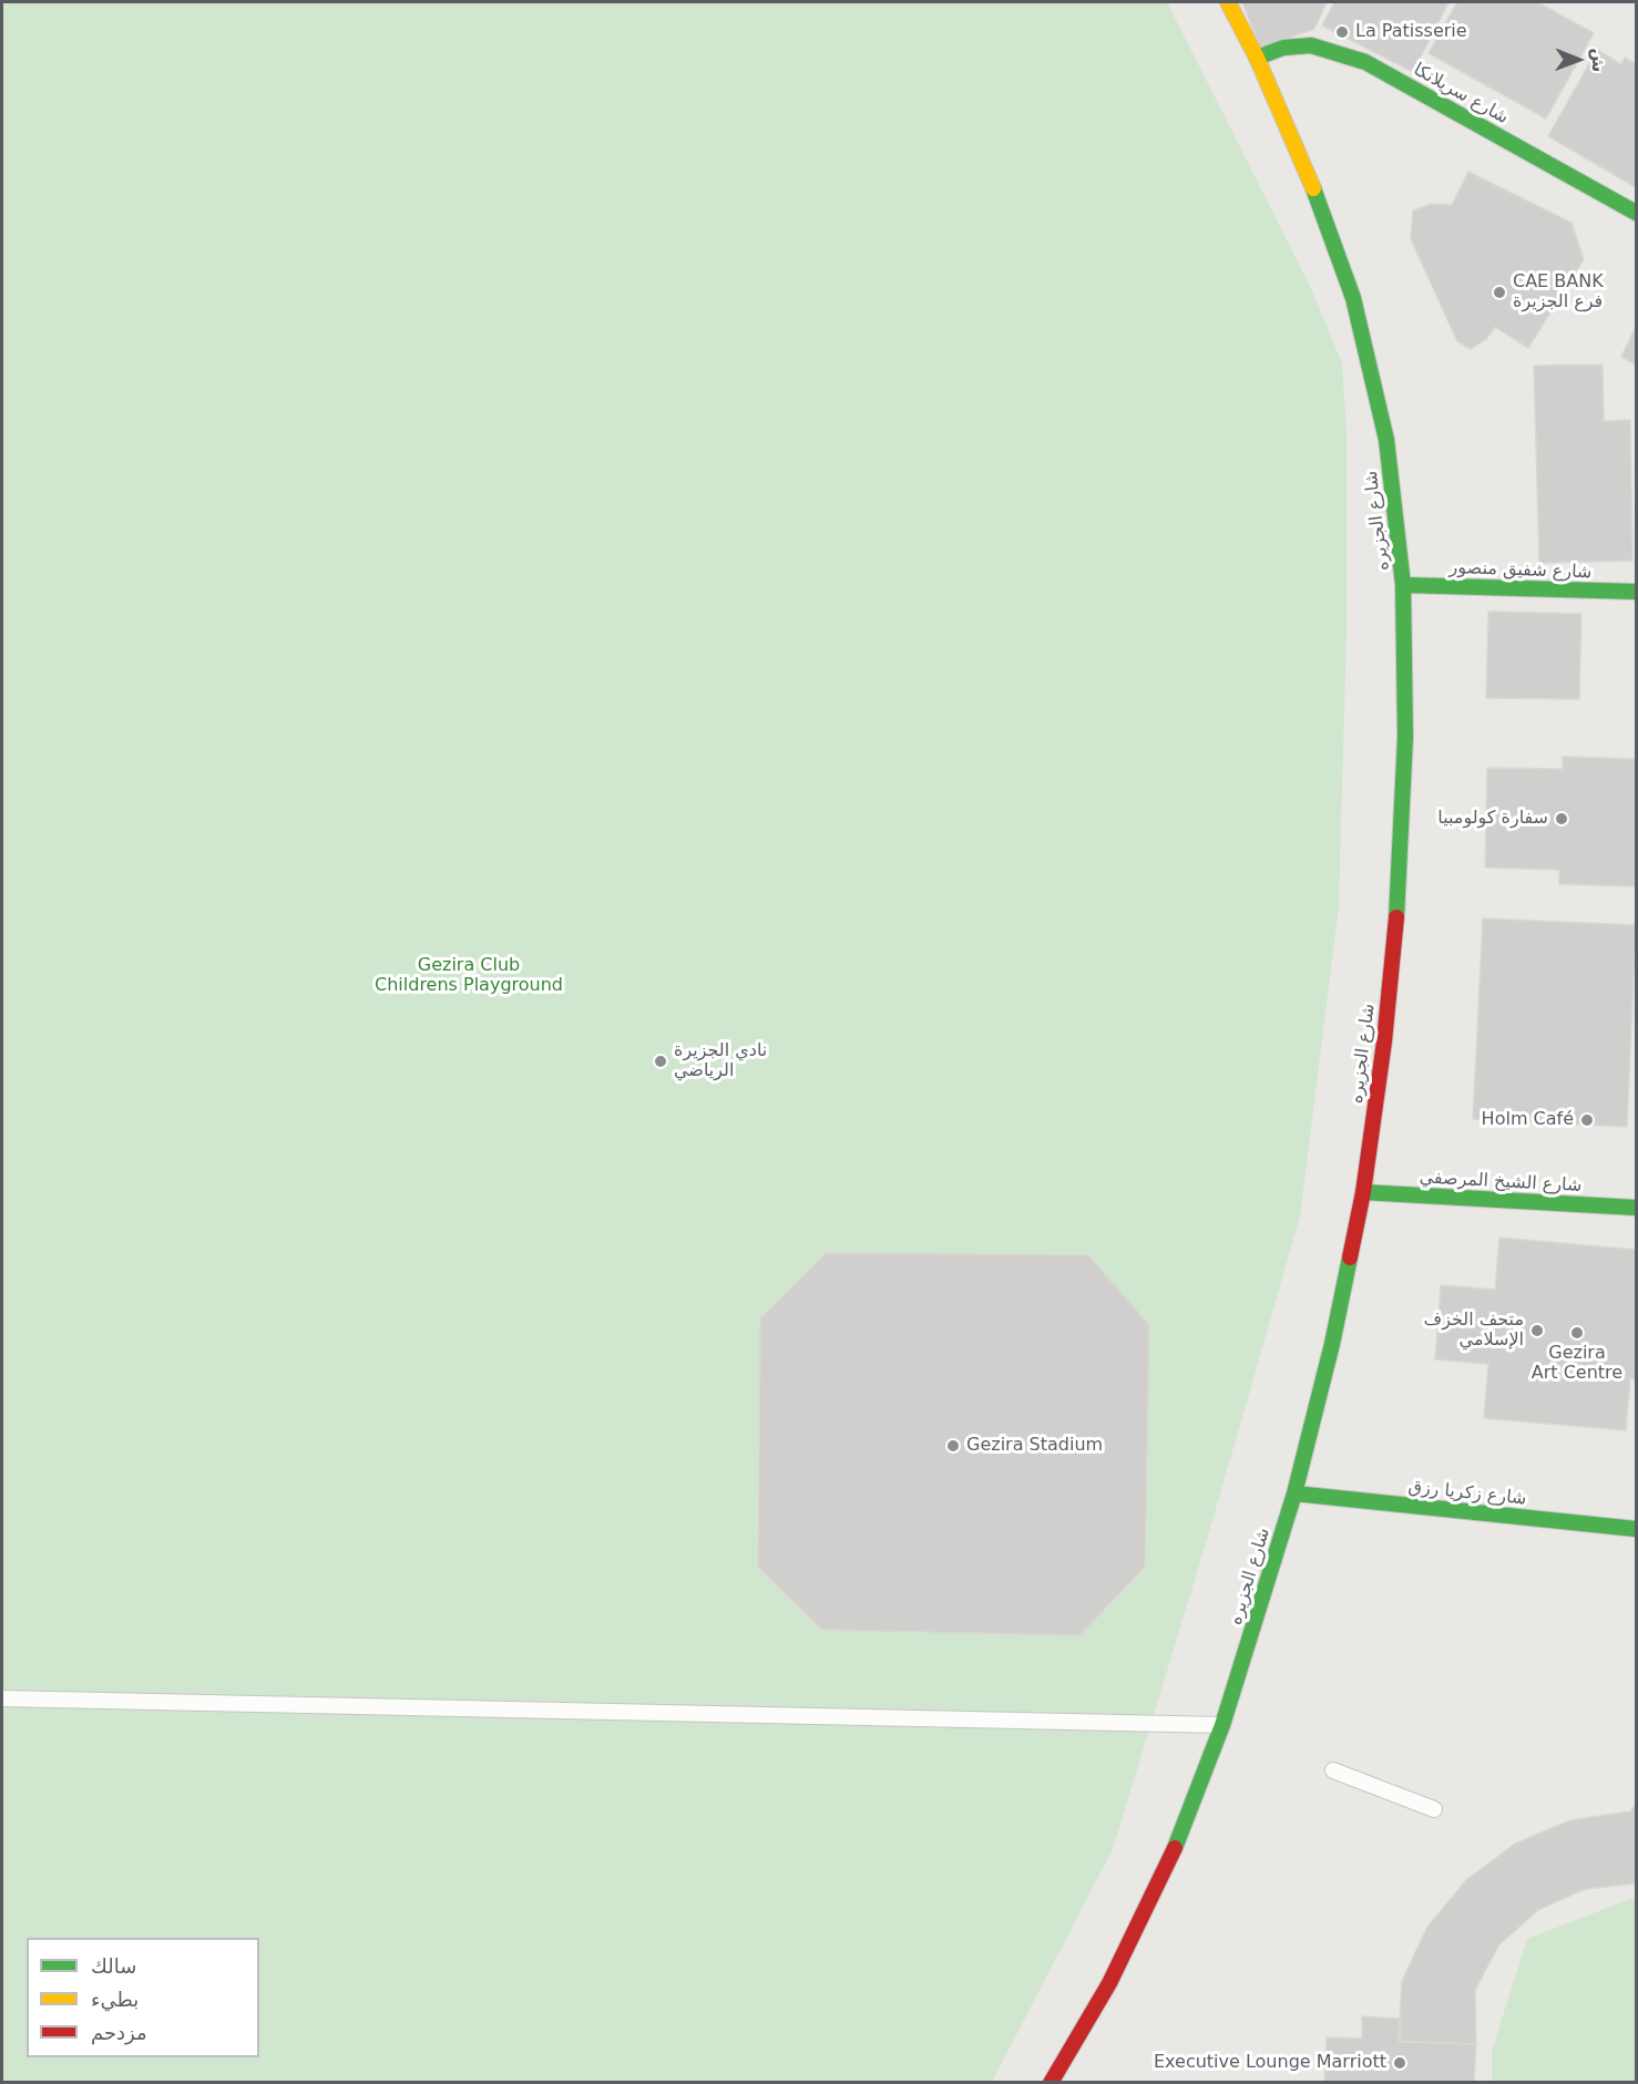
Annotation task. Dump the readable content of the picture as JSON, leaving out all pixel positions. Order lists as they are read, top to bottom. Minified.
{"streets":{"street":["شارع سريلانكا","شارع الجزيره","شارع شفيق منصور","شارع الشيخ المرصفي","شارع زكريا رزق"]},"crossings":[["شارع سريلانكا","شارع الجزيره"],["شارع الجزيره","شارع شفيق منصور"],["شارع الجزيره","شارع الشيخ المرصفي"],["شارع الجزيره","شارع زكريا رزق"]],"parks":["Gezira Club Childrens Playground"],"places":["La Patisserie","CAE BANK فرع الجزيرة","سفارة كولومبيا","نادي الجزيرة الرياضي","Holm Café","متحف الخزف الإسلامي","Gezira Art Centre","Gezira Stadium","Executive Lounge Marriott"],"legend":["سالك","بطيء","مزدحم"],"north":"right"}
